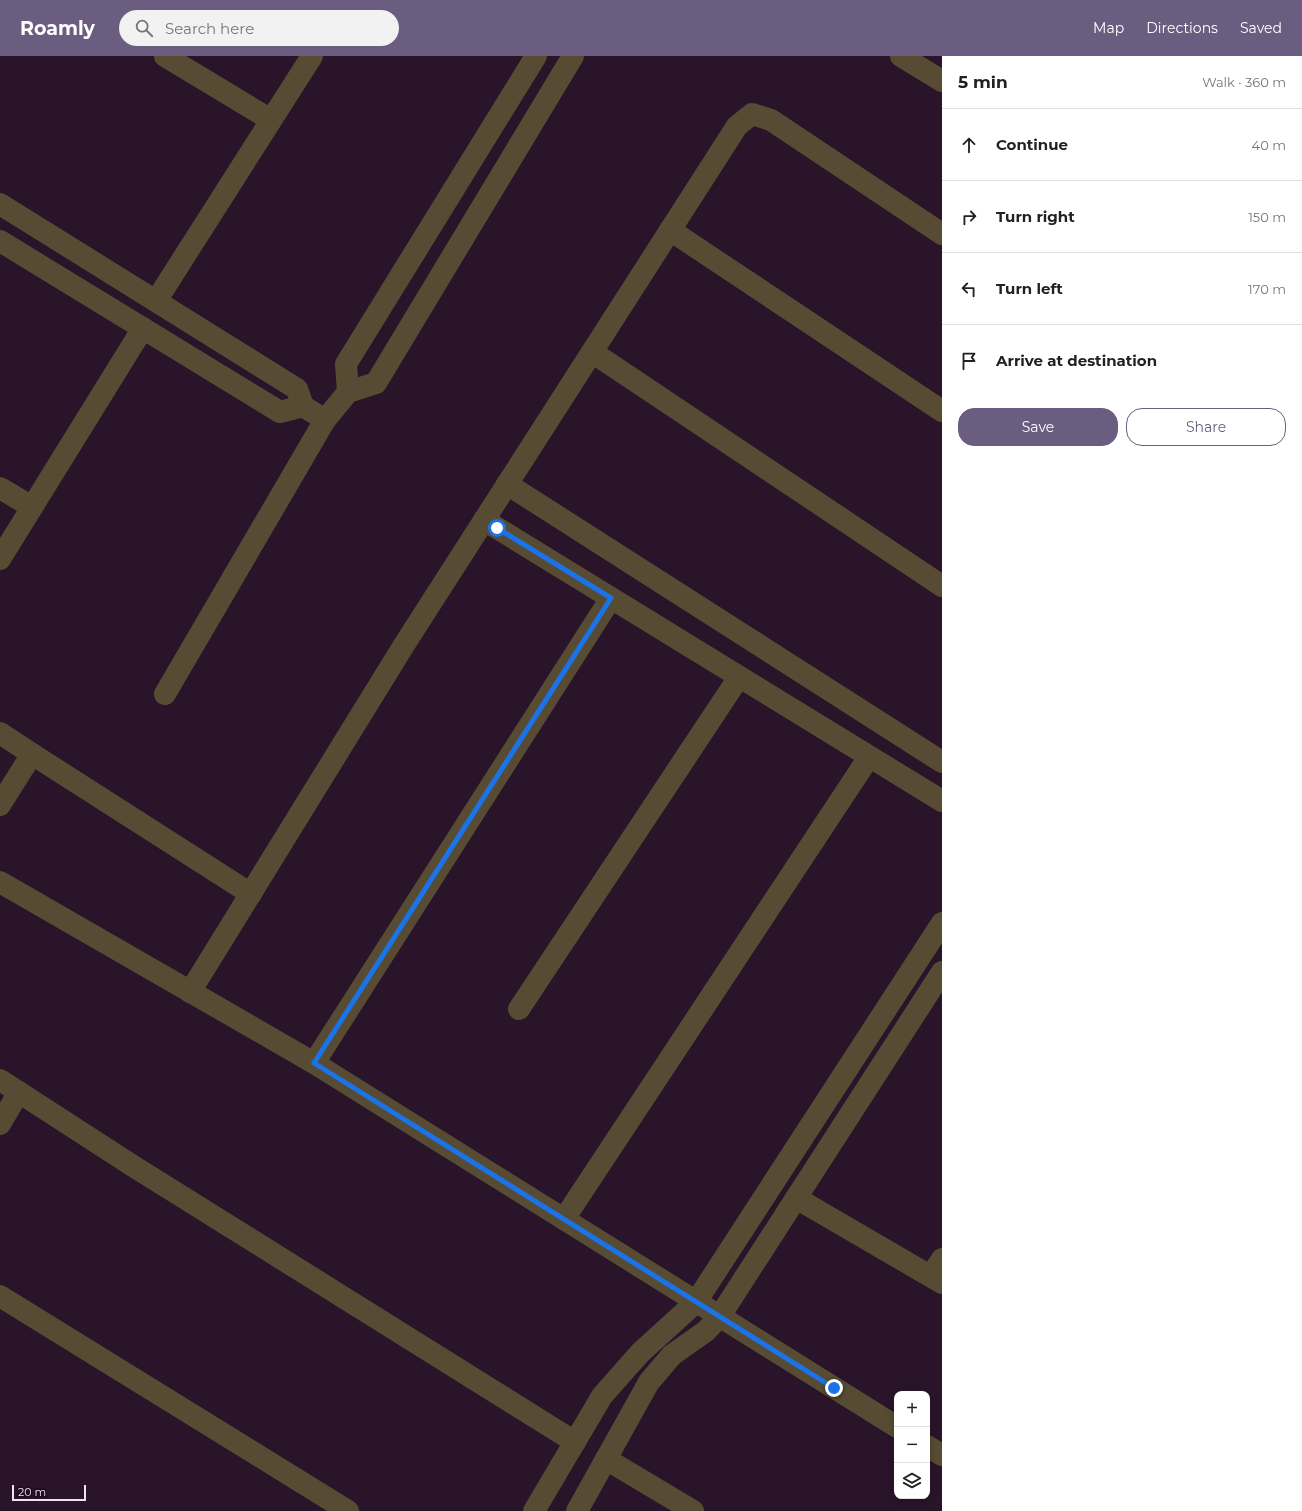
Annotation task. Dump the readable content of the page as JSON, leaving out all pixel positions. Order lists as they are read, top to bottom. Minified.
{"scale_bar":"20 m","page":{"header":"Roamly","search":"Search here","nav":["Map","Directions","Saved"],"heading":["5 min","Walk · 360 m"],"list":[["Continue","40 m"],["Turn right","150 m"],["Turn left","170 m"],"Arrive at destination"],"buttons":["Save","Share"],"map_buttons":["+","−"],"scale":"20 m"}}
